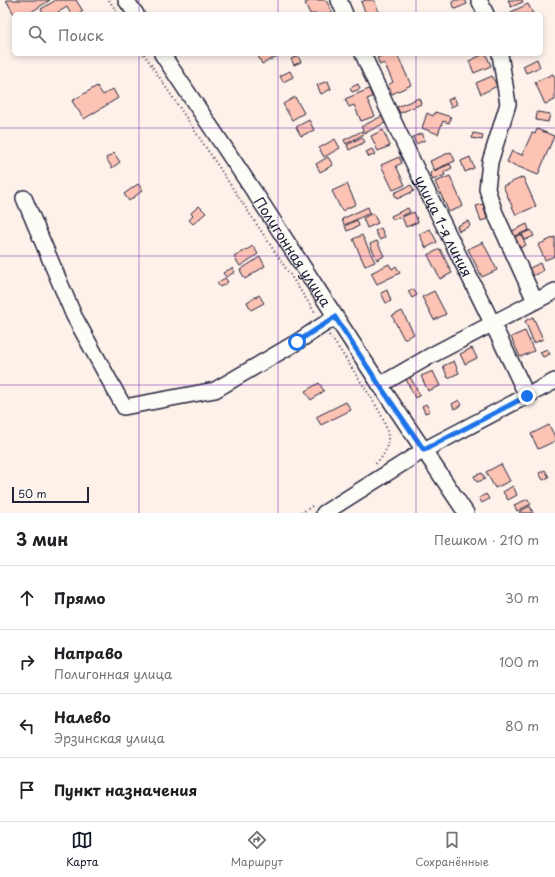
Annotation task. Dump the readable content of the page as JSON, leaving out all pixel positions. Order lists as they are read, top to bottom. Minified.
{"streets":{"street":["улица 1-я линия","Полигонная улица"]},"scale_bar":"50 m","page":{"search":"Поиск","scale":"50 m","heading":["3 мин","Пешком · 210 m"],"list":[["Прямо","30 m"],["Направо","Полигонная улица","100 m"],["Налево","Эрзинская улица","80 m"],"Пункт назначения"],"nav":["Карта","Маршрут","Сохранённые"]}}
